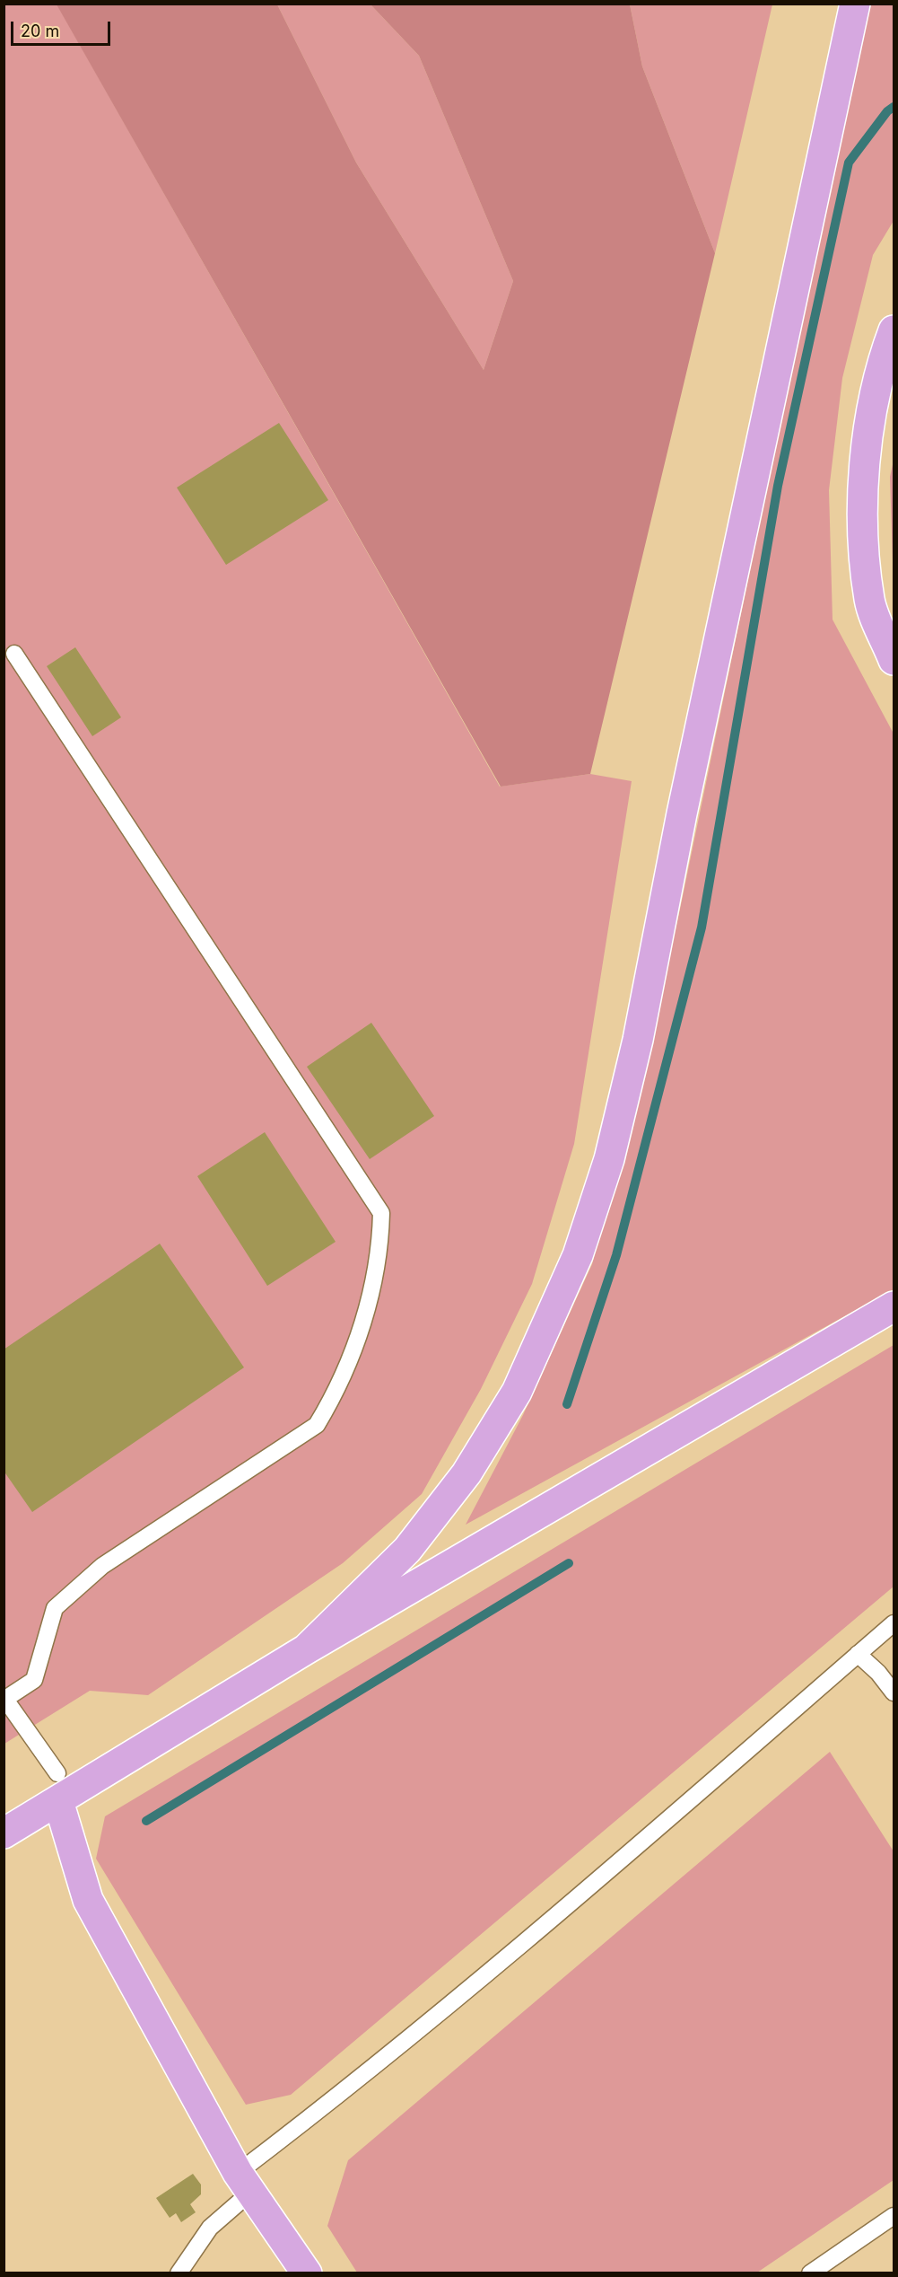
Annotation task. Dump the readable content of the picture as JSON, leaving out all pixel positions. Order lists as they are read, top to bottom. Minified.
{"scale_bar":"20 m"}
